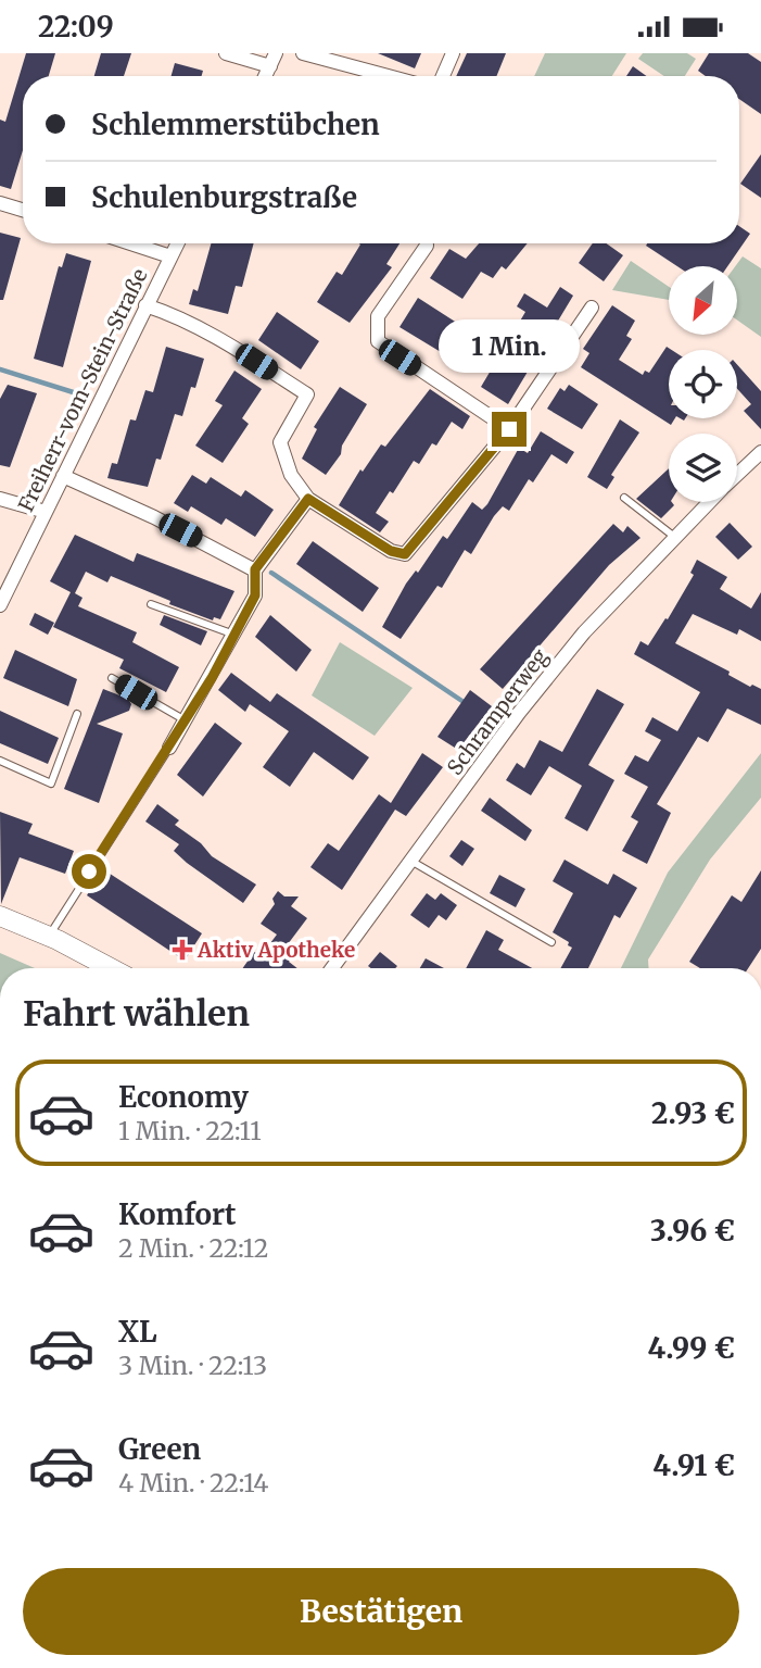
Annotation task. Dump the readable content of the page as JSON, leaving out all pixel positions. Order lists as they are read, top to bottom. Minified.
{"streets":{"street":["Freiherr-vom-Stein-Straße","Schramperweg"]},"places":{"health":["Aktiv Apotheke"]},"north":"bottom left","page":{"status":"22:09","banner":["Schlemmerstübchen","Schulenburgstraße"],"bubble":"1 Min.","heading":"Fahrt wählen","list":[{"name":"Economy","note":"1 Min. · 22:11","value":"2.93 €"},{"name":"Komfort","note":"2 Min. · 22:12","value":"3.96 €"},{"name":"XL","note":"3 Min. · 22:13","value":"4.99 €"},{"name":"Green","note":"4 Min. · 22:14","value":"4.91 €"}],"buttons":"Bestätigen"}}
